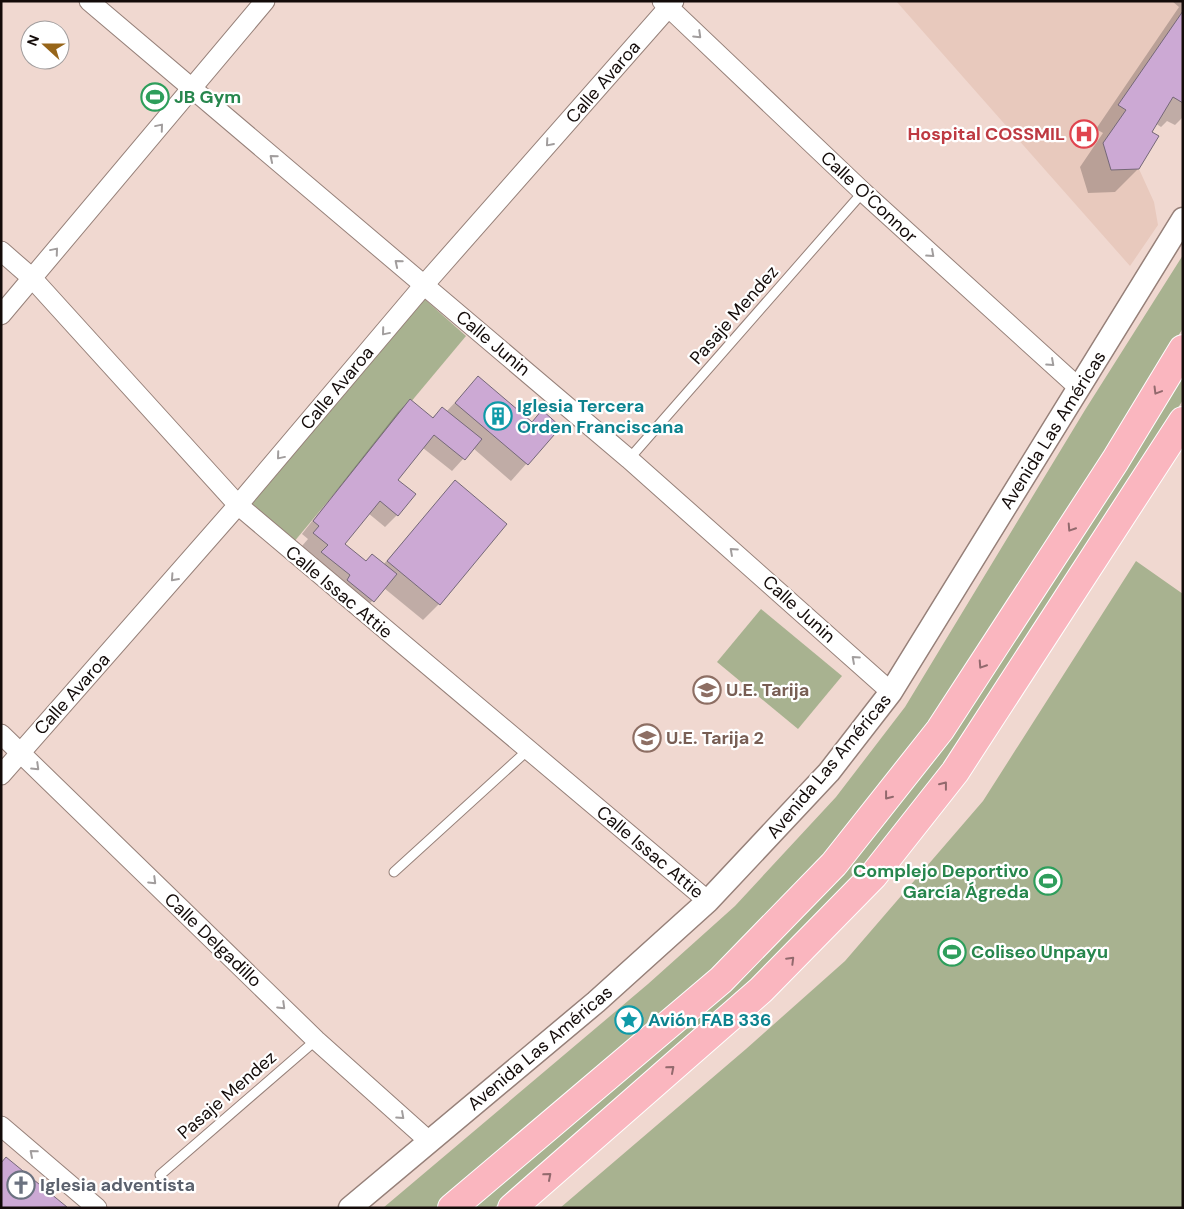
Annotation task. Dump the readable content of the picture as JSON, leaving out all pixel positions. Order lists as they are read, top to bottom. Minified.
{"streets":{"street":["Calle Avaroa","Calle O'Connor","Calle Junin","Avenida Las Américas","Calle Issac Attie","Calle Delgadillo"],"lane":["Pasaje Mendez"]},"crossings":[["Calle Avaroa","Calle O'Connor"],["Calle Avaroa","Calle Junin"],["Calle Avaroa","Calle Issac Attie"],["Calle Avaroa","Calle Delgadillo"],["Calle O'Connor","Pasaje Mendez"],["Calle O'Connor","Avenida Las Américas"],["Pasaje Mendez","Calle Junin"],["Pasaje Mendez","Calle Delgadillo"],["Calle Junin","Avenida Las Américas"],["Avenida Las Américas","Calle Issac Attie"],["Avenida Las Américas","Calle Delgadillo"]],"one_way":["Calle Avaroa","Calle O'Connor","Calle Junin","Calle Delgadillo"],"places":{"sports":["JB Gym","Complejo Deportivo García Ágreda","Coliseo Unpayu"],"hospital":["Hospital COSSMIL"],"building":["Iglesia Tercera Orden Franciscana"],"school or university":["U.E. Tarija","U.E. Tarija 2"],"place":["Avión FAB 336"],"church":["Iglesia adventista"]},"north":"left"}
